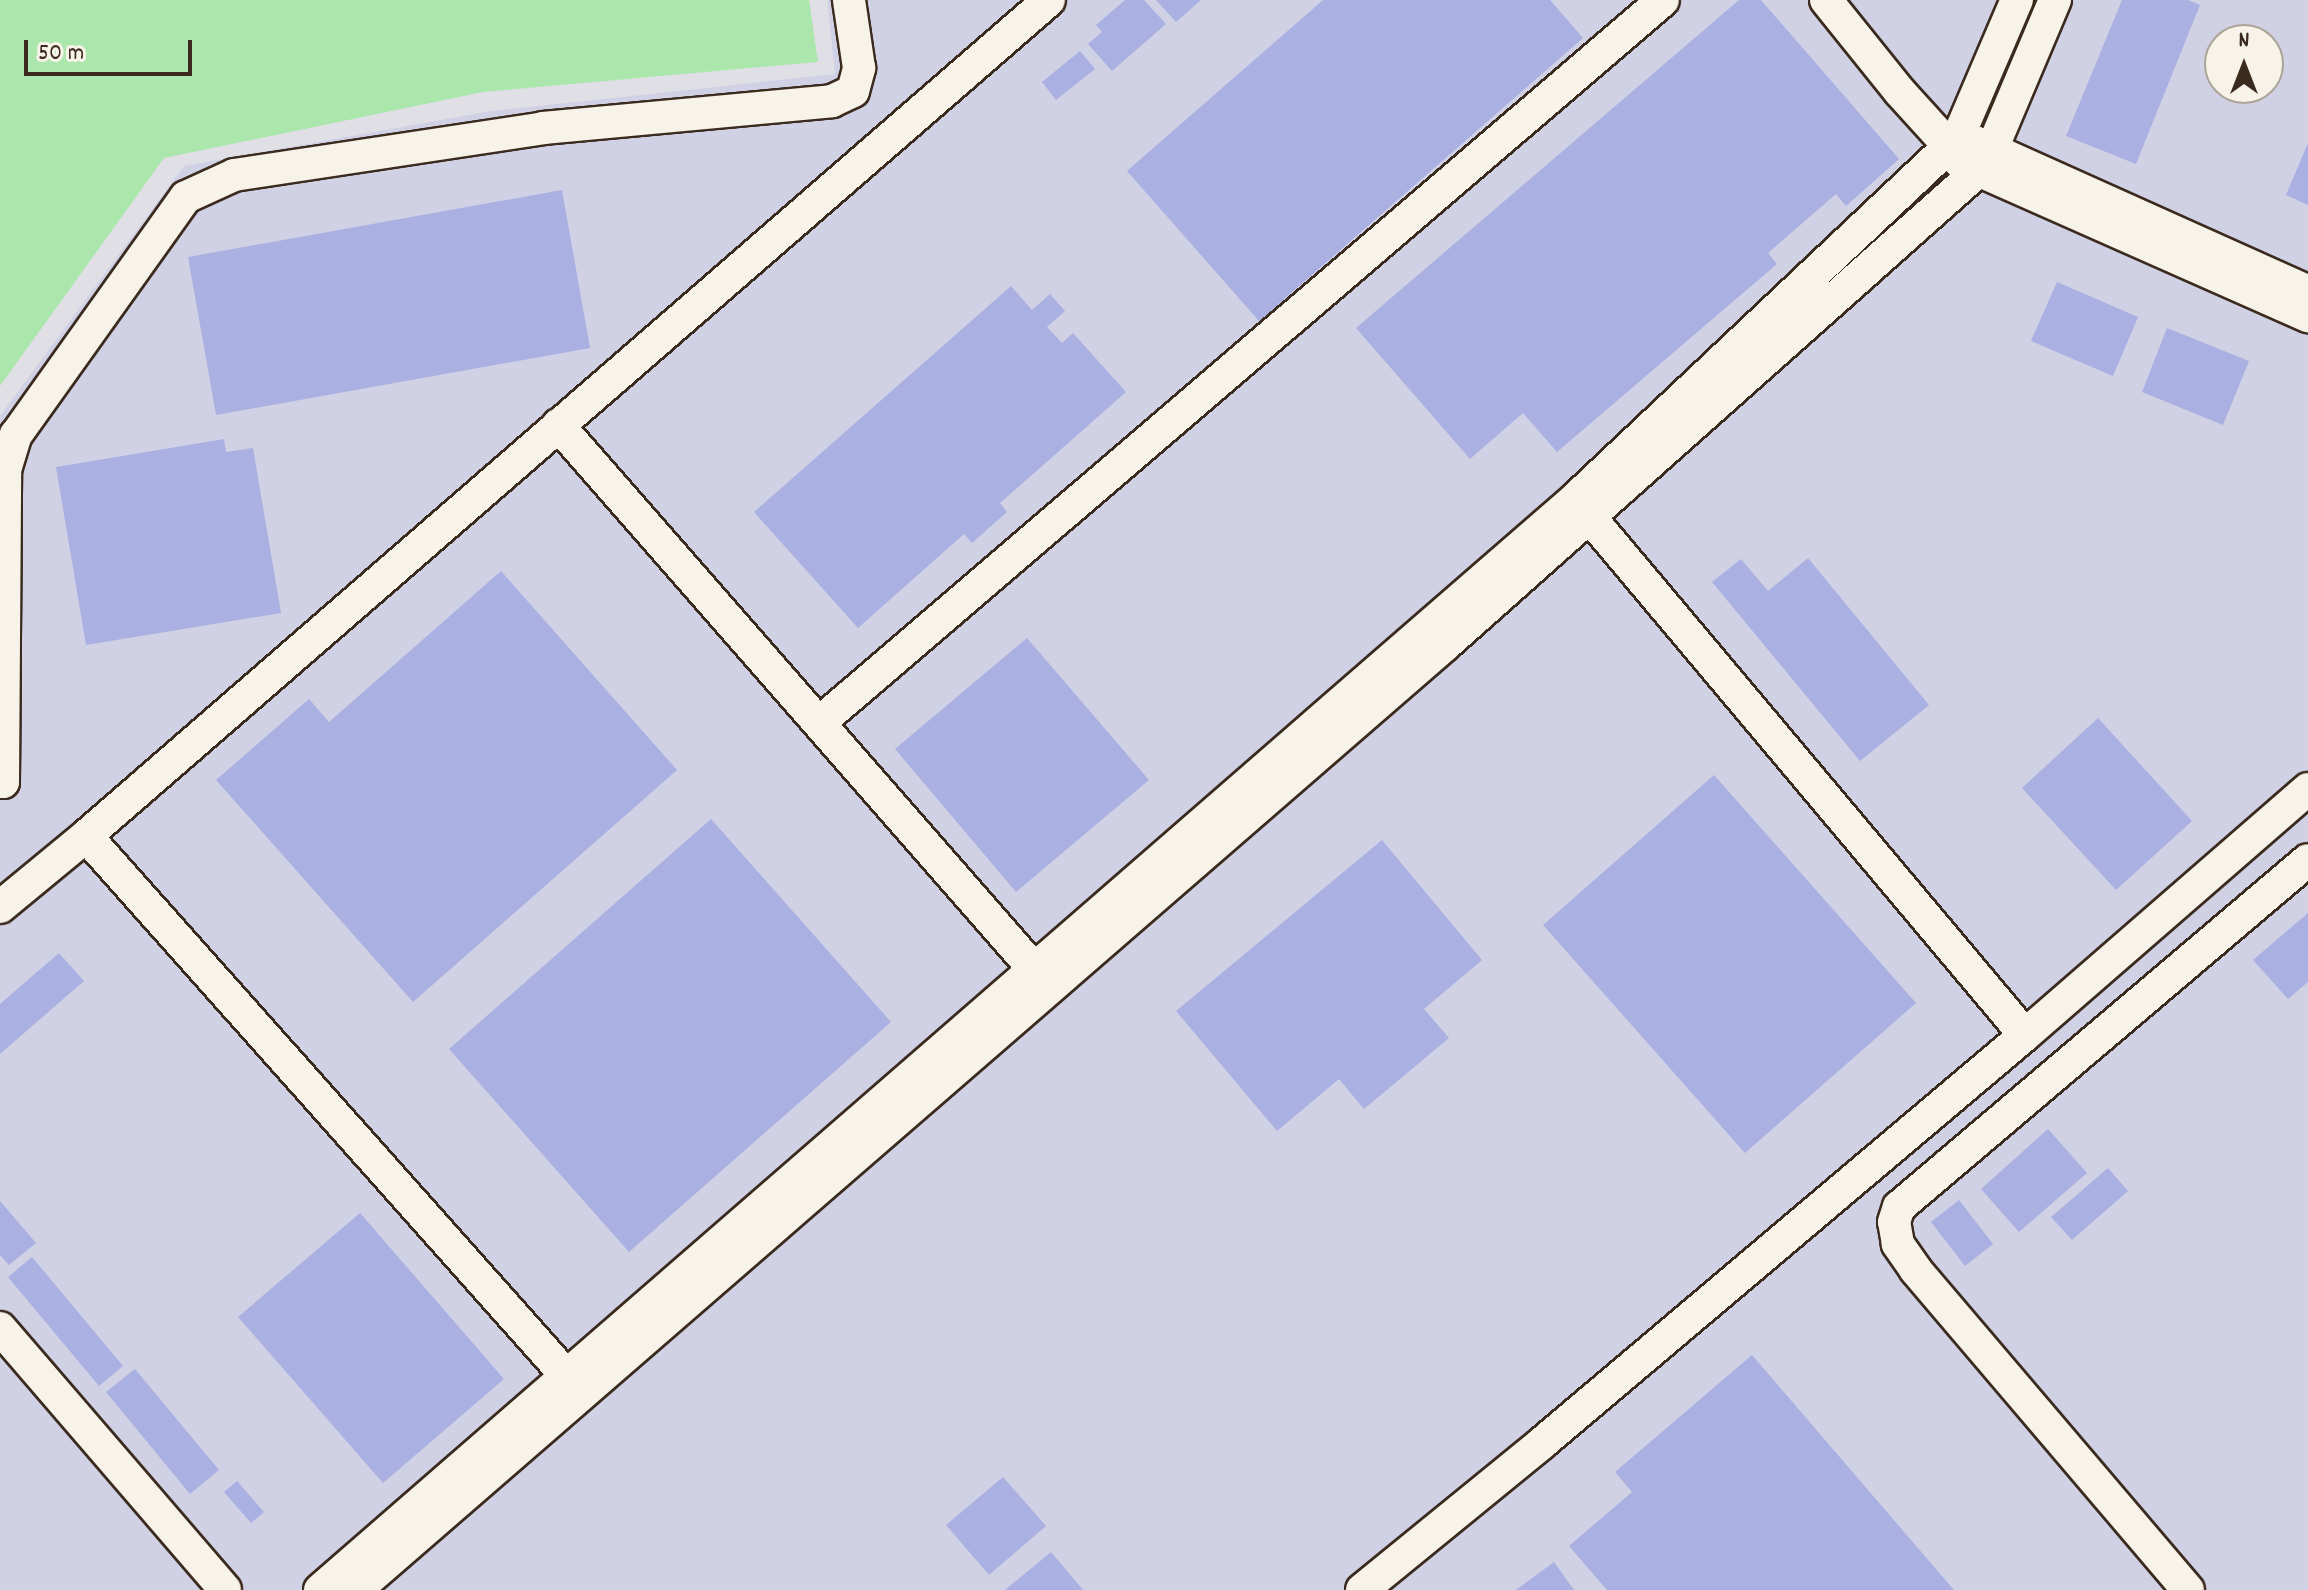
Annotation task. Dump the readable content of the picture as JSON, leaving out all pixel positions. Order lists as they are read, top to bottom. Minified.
{"scale_bar":"50 m","north":"top"}
